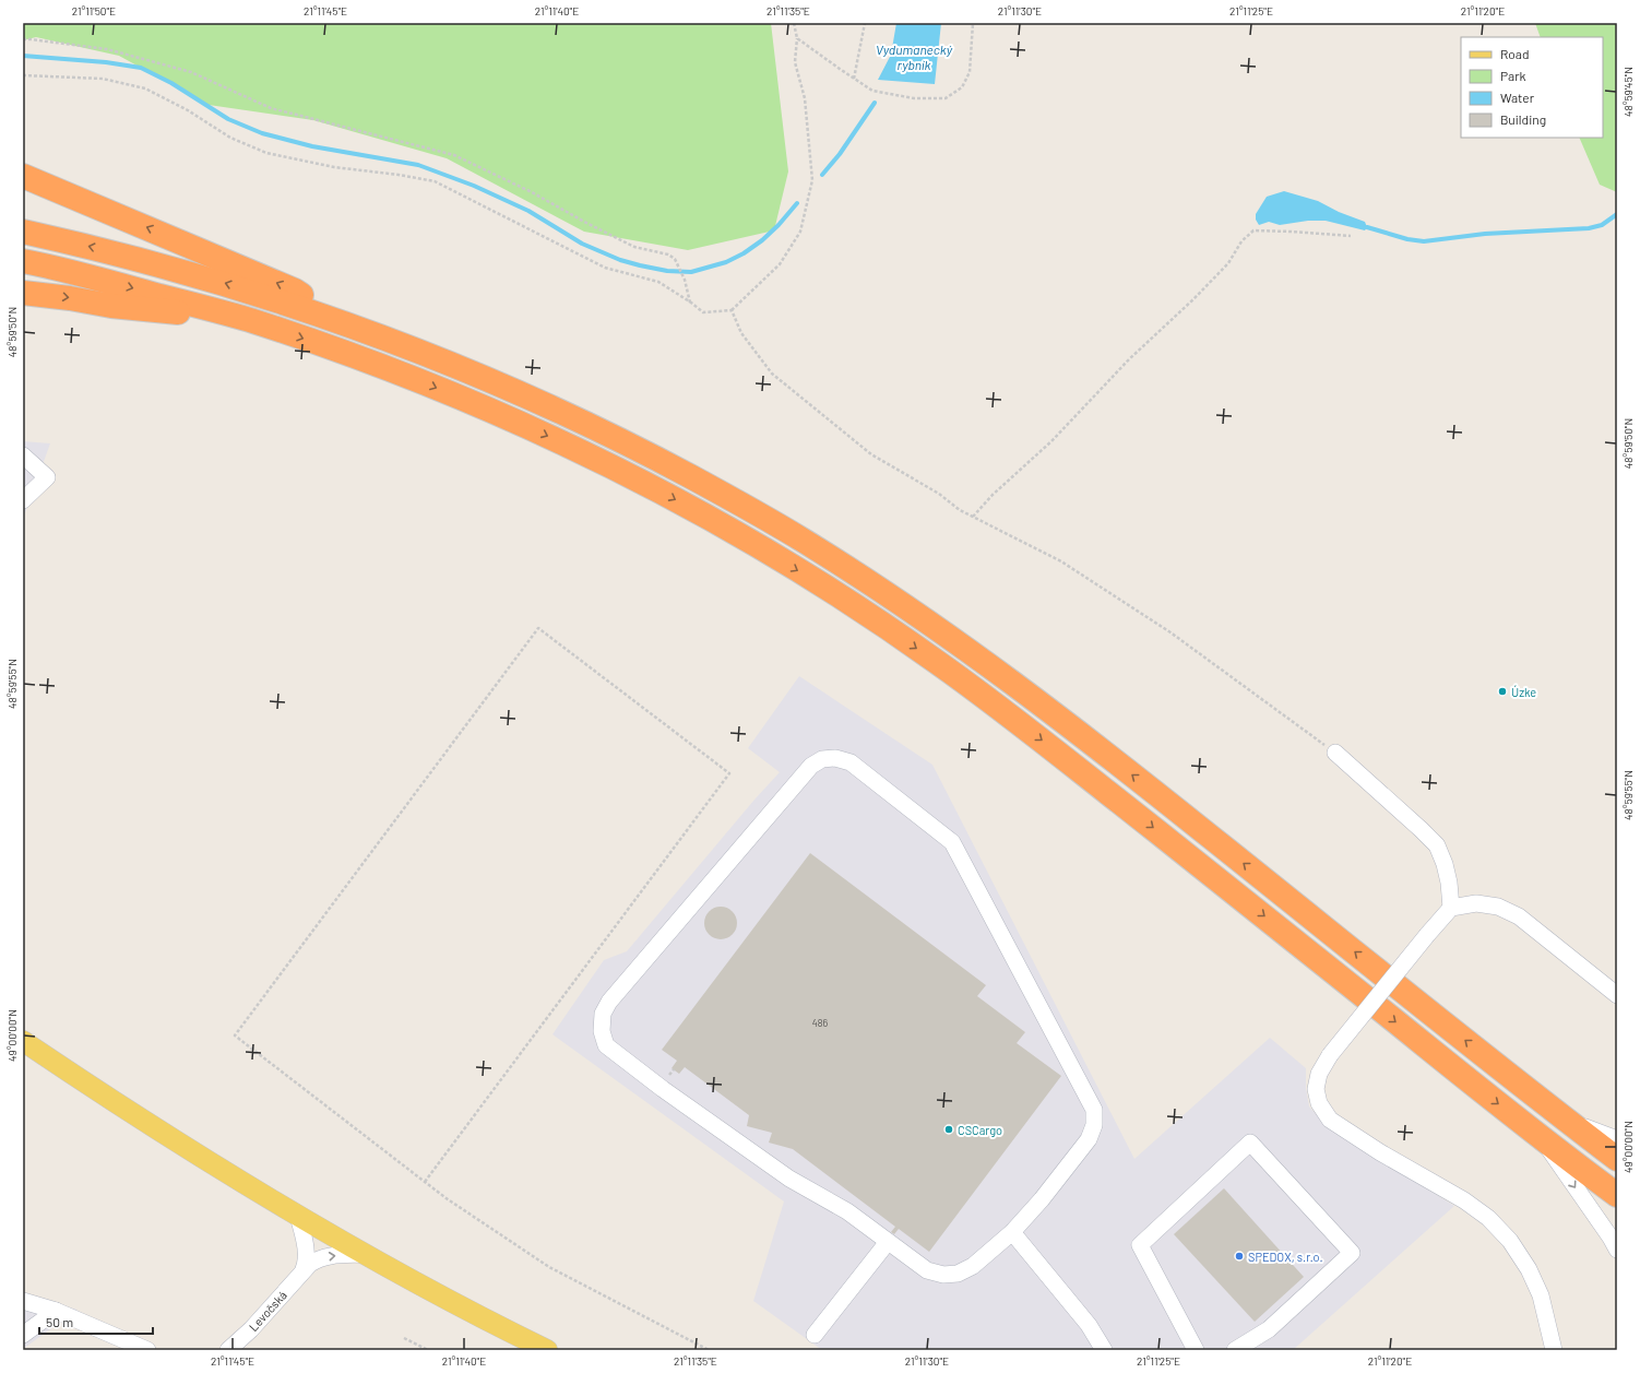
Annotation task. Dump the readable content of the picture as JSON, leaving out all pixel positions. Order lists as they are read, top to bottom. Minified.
{"streets":{"street":["Levočská"]},"one_way":["Levočská"],"water":["Vydumanecký rybník"],"places":["Úzke","CSCargo","SPEDOX, s.r.o."],"house_numbers":["486"],"legend":["Road","Park","Water","Building"],"scale_bar":"50 m","coordinates":["21°11'50\"E","21°11'45\"E","21°11'40\"E","21°11'35\"E","21°11'30\"E","21°11'25\"E","21°11'20\"E","48°59'45\"N","48°59'50\"N","48°59'55\"N","49°00'00\"N"]}
